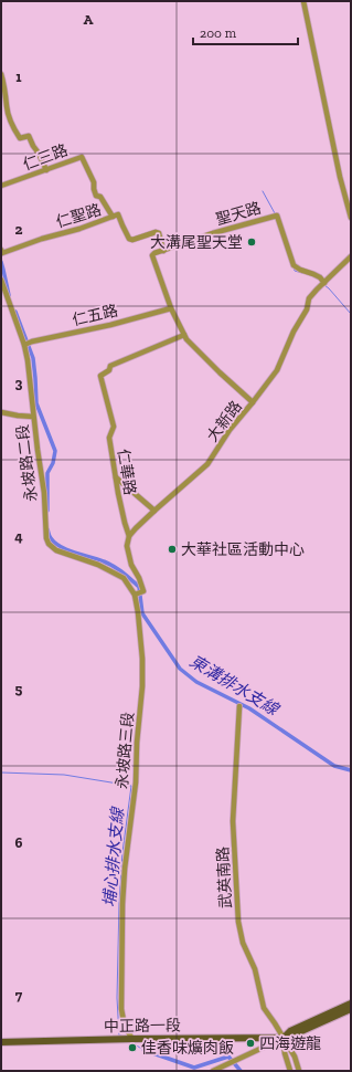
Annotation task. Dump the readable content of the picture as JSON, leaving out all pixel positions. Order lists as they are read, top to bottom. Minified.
{"streets":{"main road":["中正路一段"],"street":["仁三路","聖天路","仁聖路","仁五路","大新路","永坡路二段","仁華路","永坡路三段","武英南路"]},"crossings":[["仁三路","仁聖路"],["聖天路","仁聖路"],["聖天路","大新路"],["仁五路","永坡路二段"],["大新路","仁華路"],["永坡路二段","永坡路三段"],["永坡路三段","中正路一段"],["武英南路","中正路一段"]],"water":["東溝排水支線","埔心排水支線"],"places":["大溝尾聖天堂","大華社區活動中心","四海遊龍","佳香味爌肉飯"],"scale_bar":"200 m","grid":{"columns":["A"],"rows":["1","2","3","4","5","6","7"]}}
